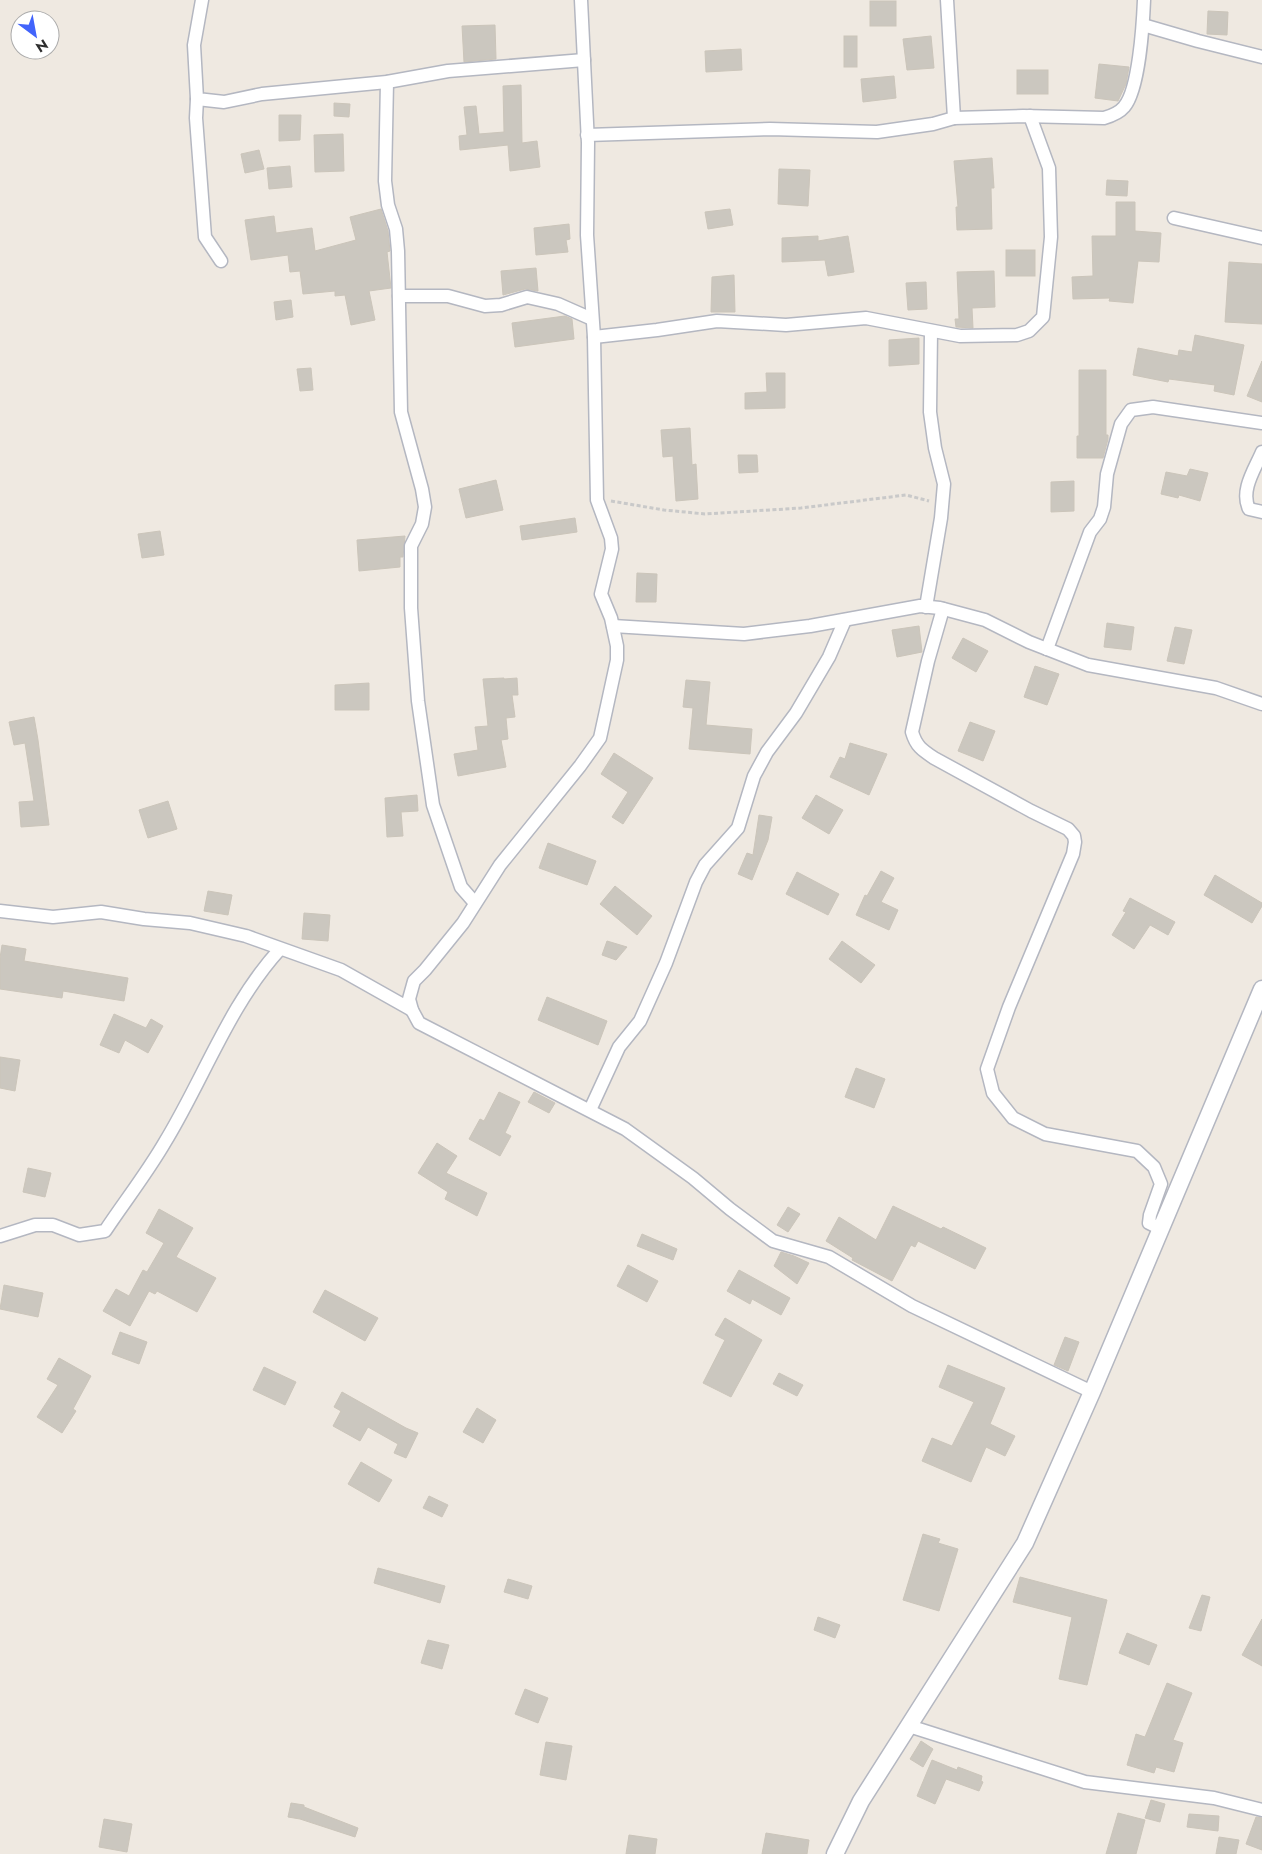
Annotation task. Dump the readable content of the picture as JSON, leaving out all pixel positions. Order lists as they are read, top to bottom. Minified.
{"north":"bottom right"}
